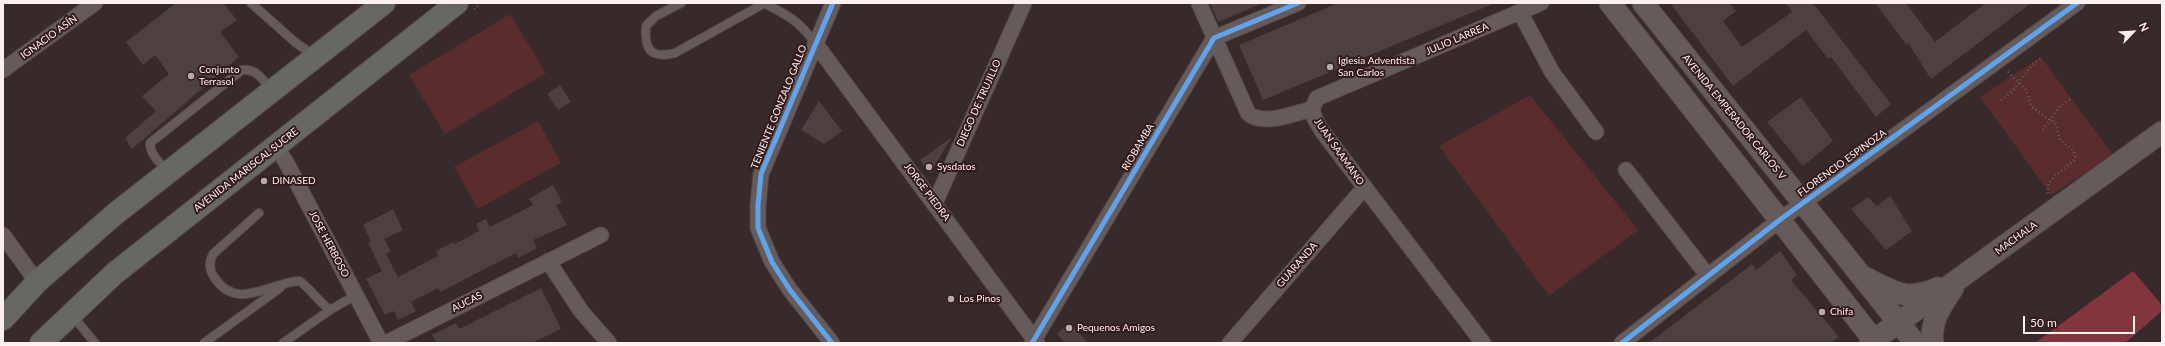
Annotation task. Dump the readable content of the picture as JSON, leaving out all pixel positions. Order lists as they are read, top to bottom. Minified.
{"streets":{"main road":["AVENIDA EMPERADOR CARLOS V","AVENIDA MARISCAL SUCRE","MACHALA"],"street":["IGNACIO ASÍN","JULIO LARREA","DIEGO DE TRUJILLO","TENIENTE GONZALO GALLO","RIOBAMBA","JUAN SAAMANO","FLORENCIO ESPINOZA","JORGE PIEDRA","JOSE HERBOSO","GUARANDA","AUCAS"]},"crossings":[["JULIO LARREA","JUAN SAAMANO"],["DIEGO DE TRUJILLO","JORGE PIEDRA"],["TENIENTE GONZALO GALLO","JORGE PIEDRA"],["AVENIDA EMPERADOR CARLOS V","FLORENCIO ESPINOZA"],["AVENIDA EMPERADOR CARLOS V","MACHALA"],["RIOBAMBA","JUAN SAAMANO"],["RIOBAMBA","JORGE PIEDRA"],["JUAN SAAMANO","GUARANDA"],["AVENIDA MARISCAL SUCRE","JOSE HERBOSO"]],"places":["Iglesia Adventista San Carlos","Conjunto Terrasol","Sysdatos","DINASED","Los Pinos","Chifa","Pequenos Amigos"],"scale_bar":"50 m","north":"top right"}
